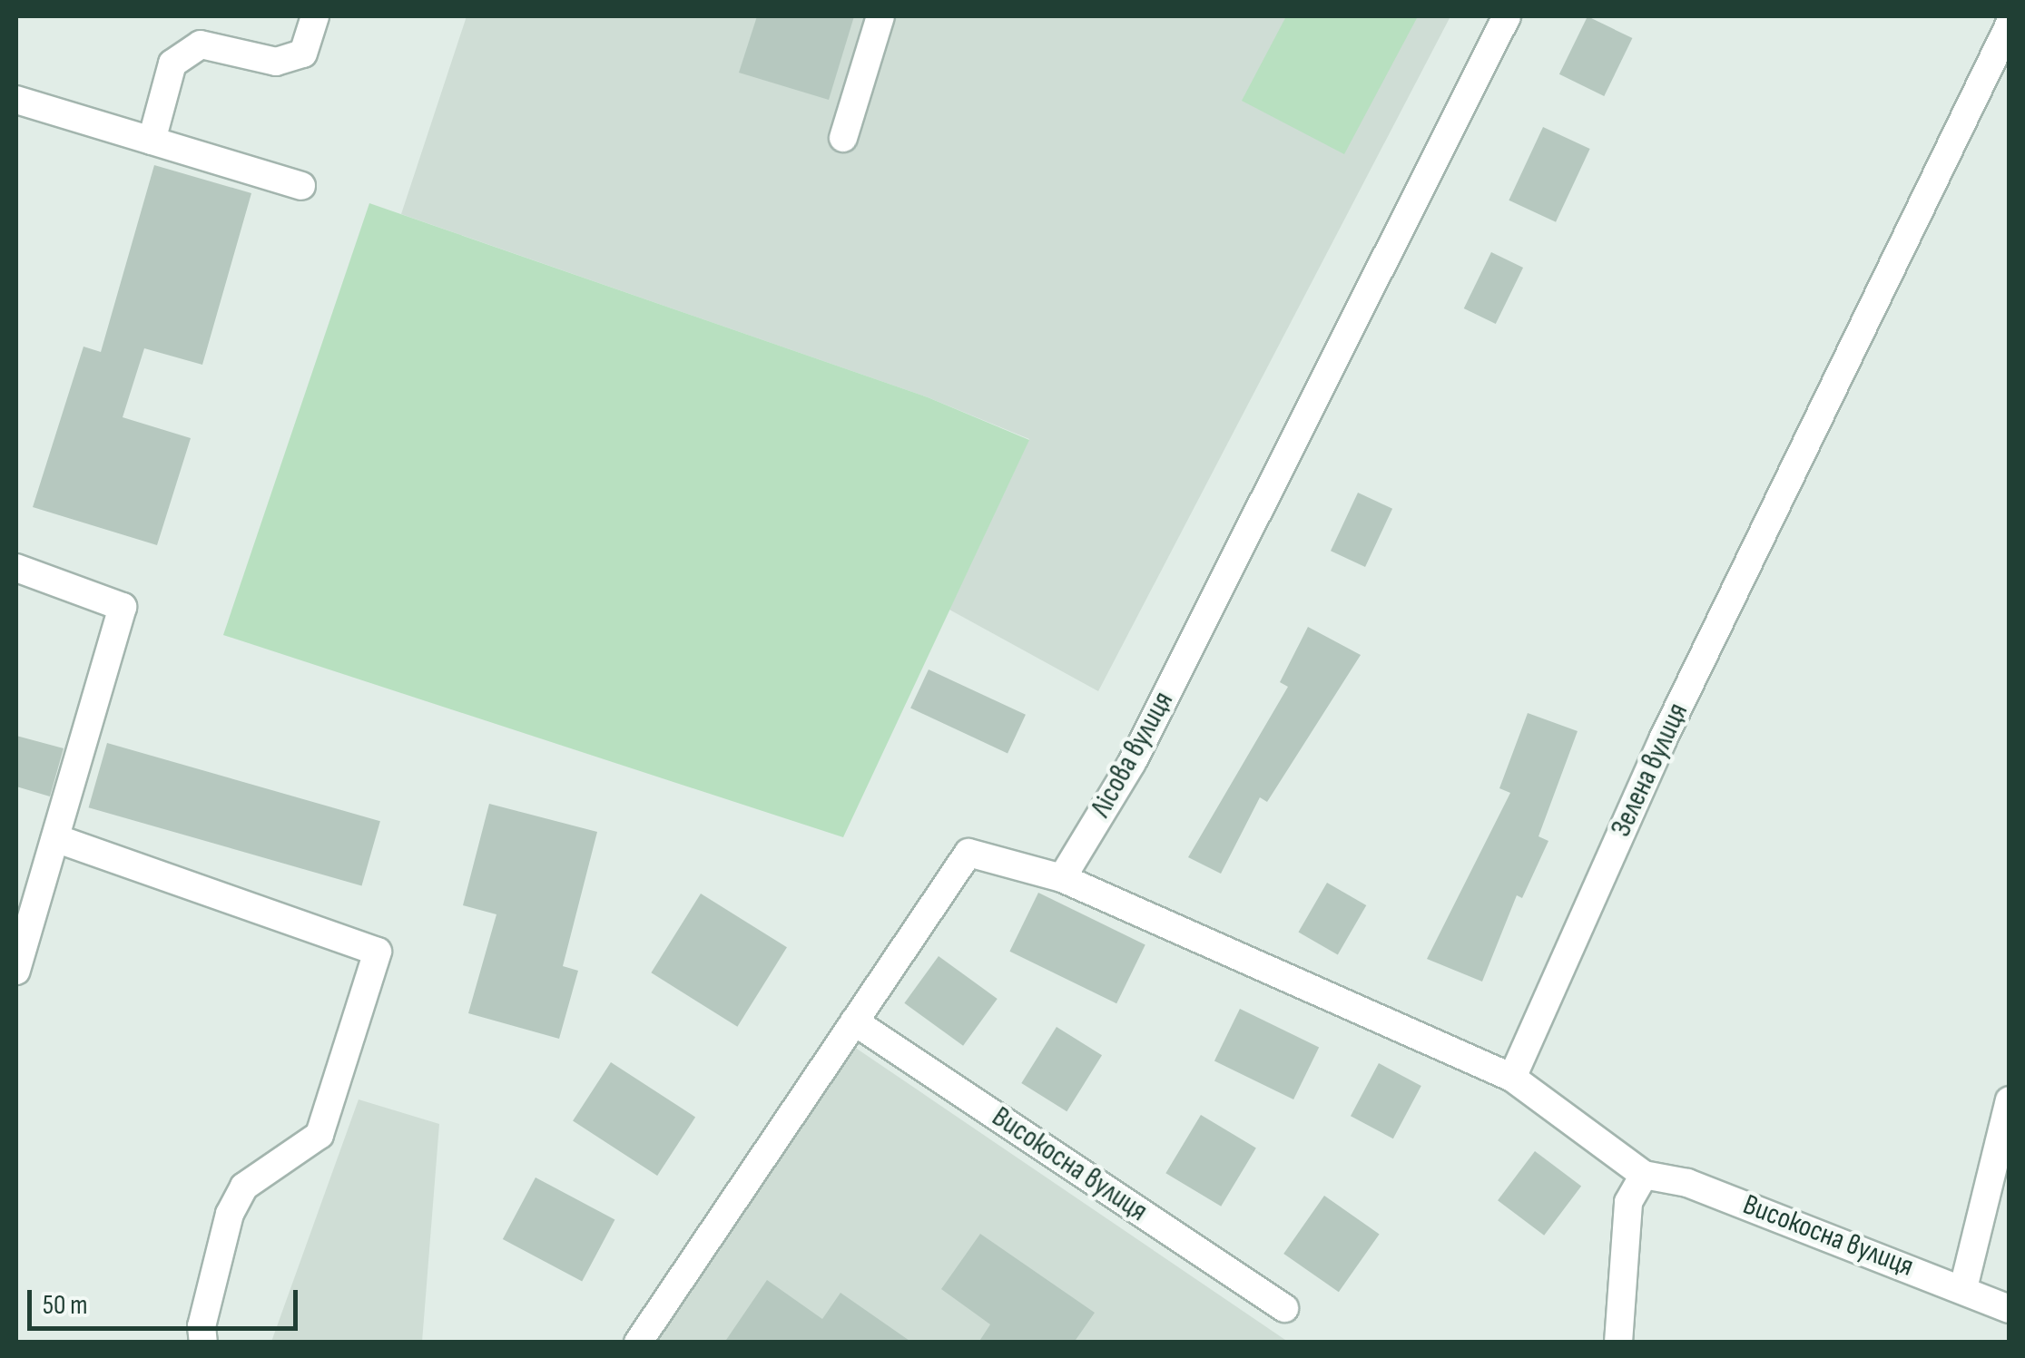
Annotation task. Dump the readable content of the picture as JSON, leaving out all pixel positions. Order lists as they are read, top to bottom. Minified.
{"streets":{"street":["Лісова вулиця","Зелена вулиця","Високосна вулиця"]},"crossings":[["Зелена вулиця","Високосна вулиця"]],"scale_bar":"50 m"}
